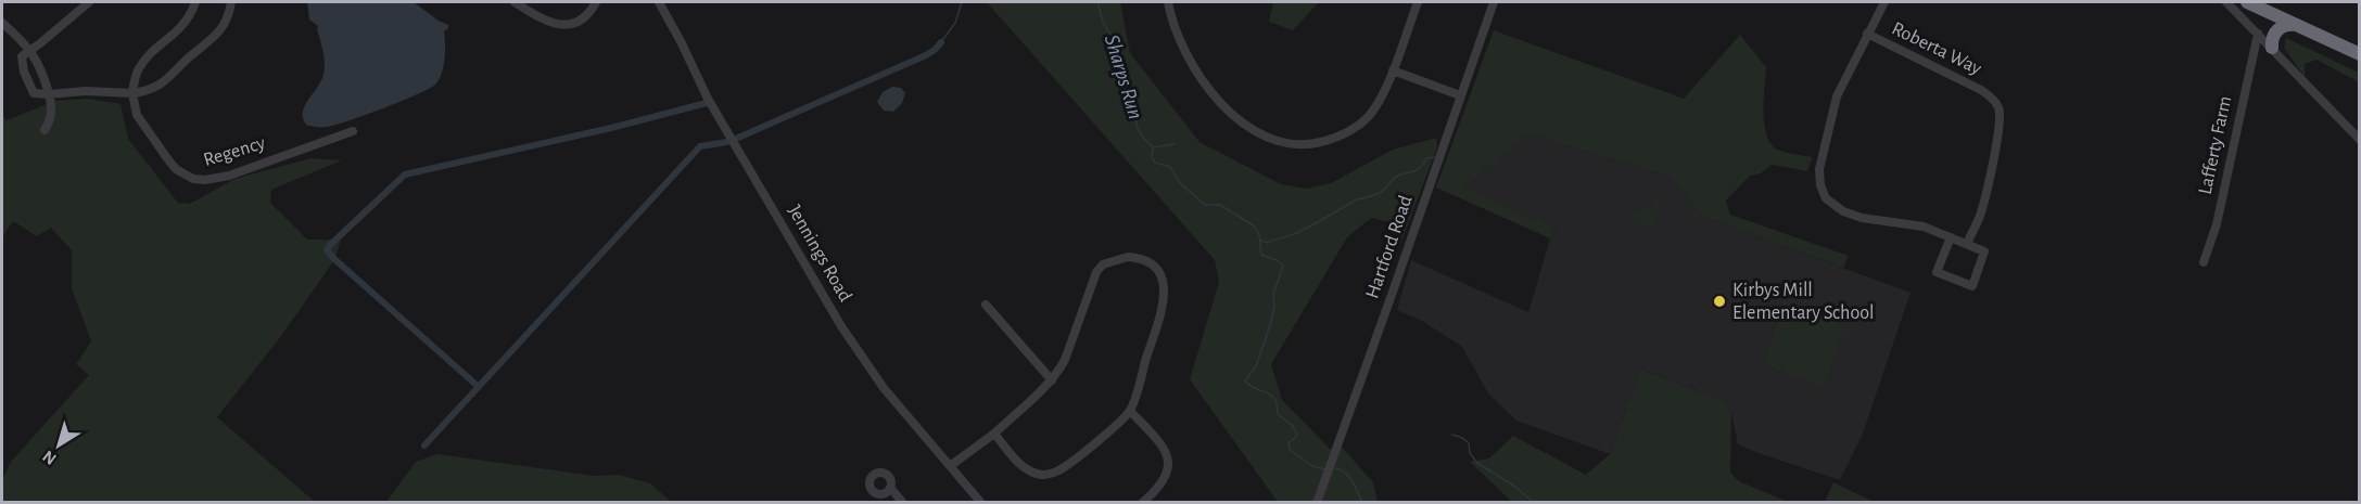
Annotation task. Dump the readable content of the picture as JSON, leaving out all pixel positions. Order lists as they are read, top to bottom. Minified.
{"streets":{"street":["Roberta Way","Lafferty Farm","Regency","Hartford Road","Jennings Road"]},"water":["Sharps Run"],"places":["Kirbys Mill Elementary School"],"north":"bottom left"}
